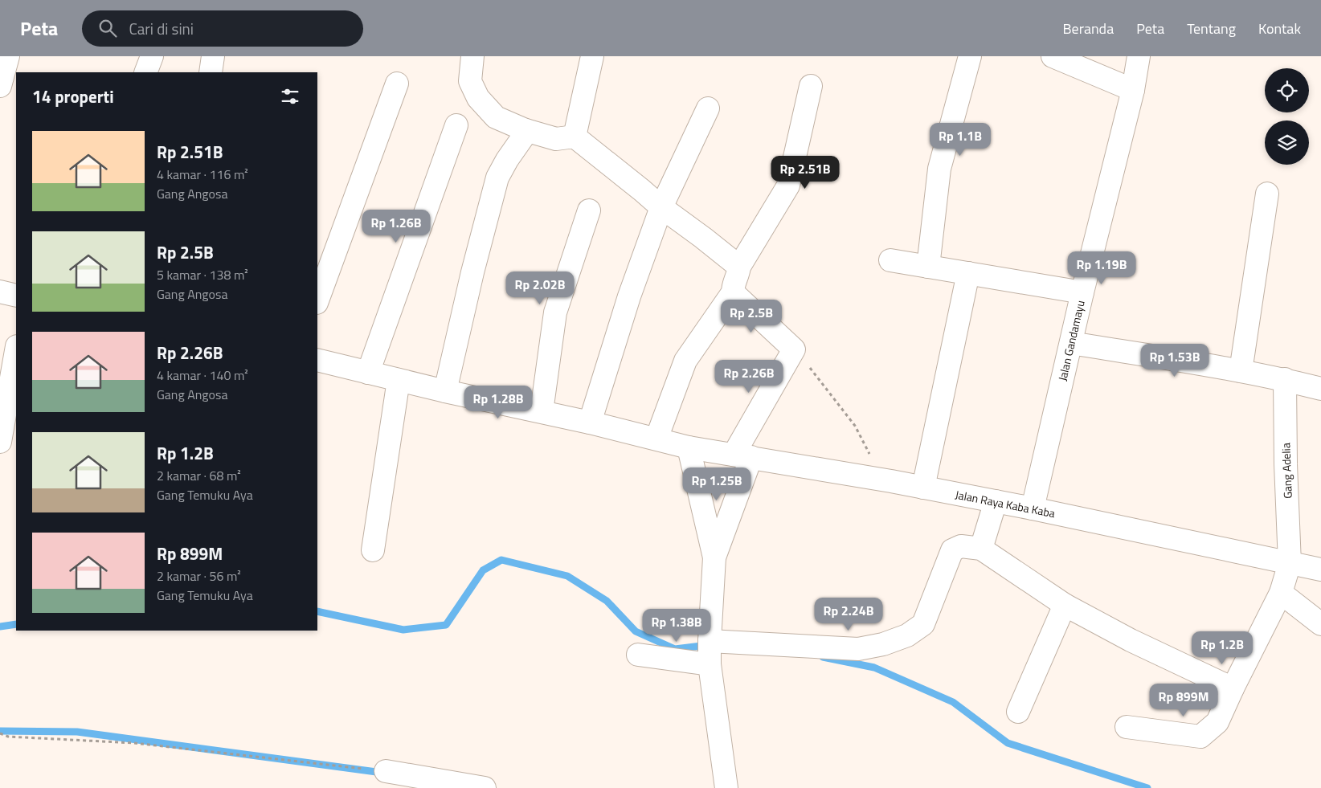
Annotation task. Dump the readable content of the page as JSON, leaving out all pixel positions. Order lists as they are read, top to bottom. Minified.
{"streets":{"street":["Jalan Gandamayu","Gang Adelia","Jalan Raya Kaba Kaba"]},"crossings":[["Jalan Gandamayu","Jalan Raya Kaba Kaba"],["Gang Adelia","Jalan Raya Kaba Kaba"]],"page":{"header":"Peta","search":"Cari di sini","nav":["Beranda","Peta","Tentang","Kontak"],"heading":"14 properti","list":[{"name":"Rp 2.51B","note":"4 kamar · 116 m² · Gang Angosa"},{"name":"Rp 2.5B","note":"5 kamar · 138 m² · Gang Angosa"},{"name":"Rp 2.26B","note":"4 kamar · 140 m² · Gang Angosa"},{"name":"Rp 1.2B","note":"2 kamar · 68 m² · Gang Temuku Aya"},{"name":"Rp 899M","note":"2 kamar · 56 m² · Gang Temuku Aya"}],"price":["Rp 1.1B","Rp 2.51B","Rp 1.26B","Rp 1.19B","Rp 2.02B","Rp 2.5B","Rp 1.53B","Rp 2.26B","Rp 1.28B","Rp 1.25B","Rp 2.24B","Rp 1.38B","Rp 1.2B","Rp 899M"]}}
